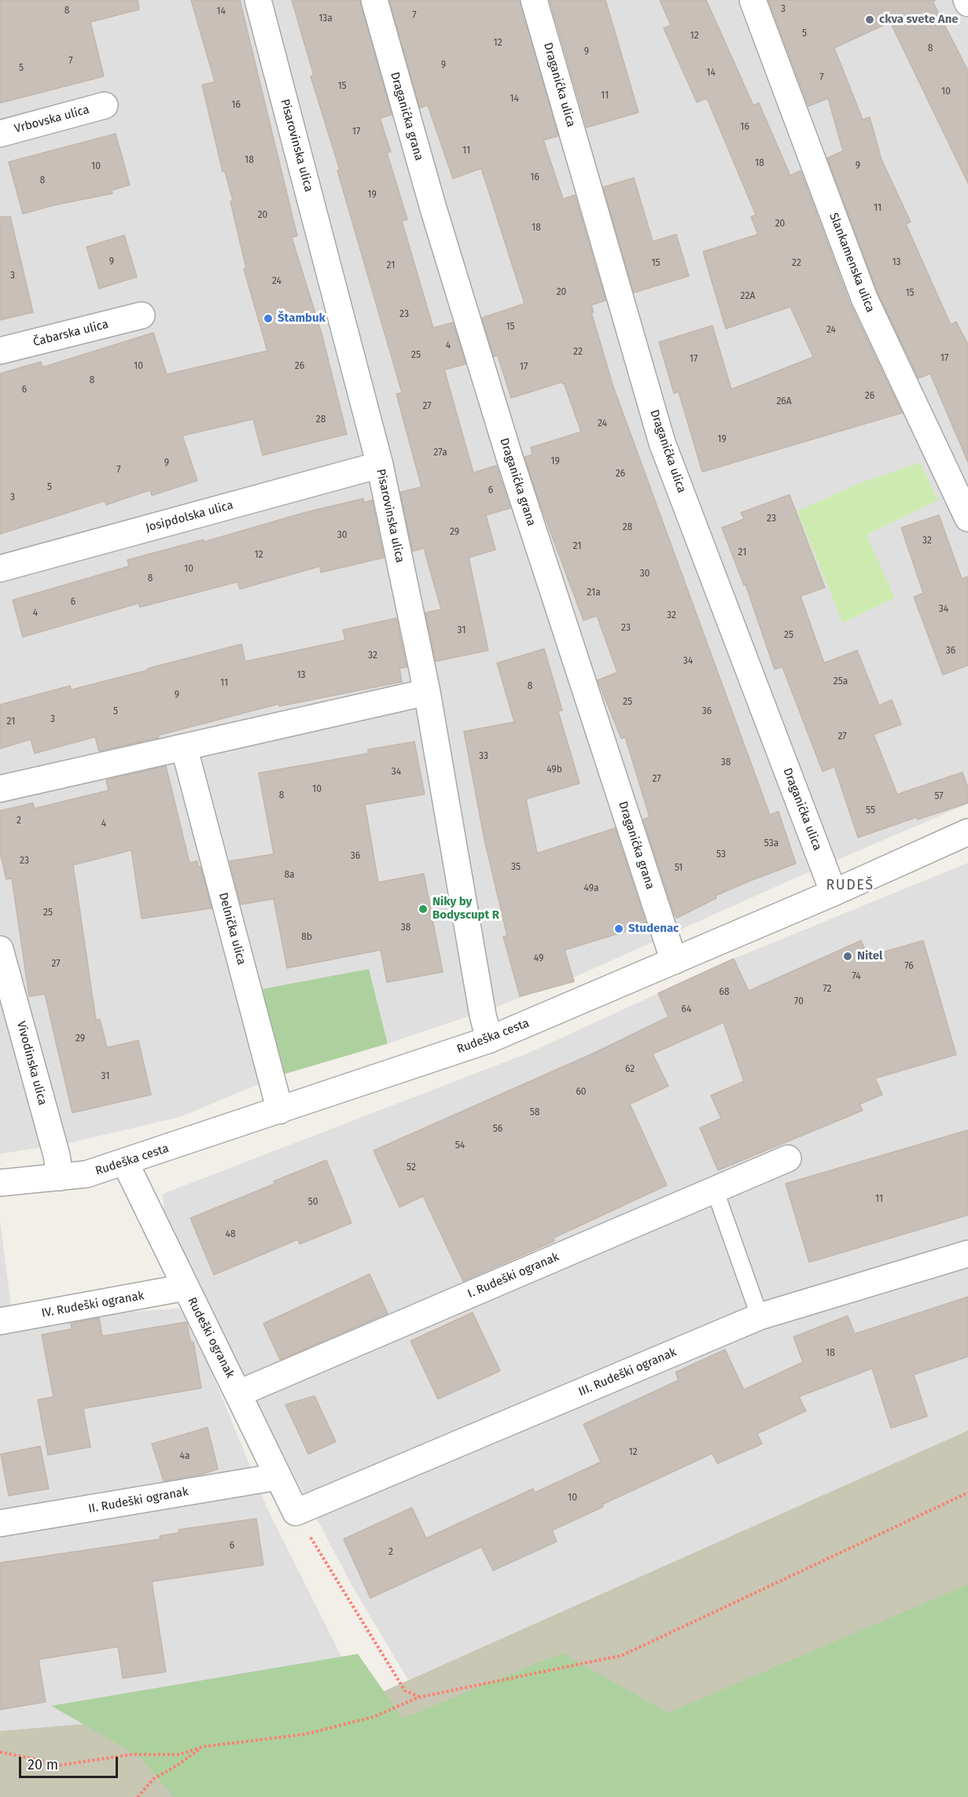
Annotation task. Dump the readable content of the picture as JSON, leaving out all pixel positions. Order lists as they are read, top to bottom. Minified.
{"streets":{"street":["Draganićka ulica","Draganićka grana","Vrbovska ulica","Pisarovinska ulica","Slankamenska ulica","Čabarska ulica","Josipdolska ulica","Delnička ulica","Rudeška cesta","Vivodinska ulica","I. Rudeški ogranak","IV. Rudeški ogranak","Rudeški ogranak","III. Rudeški ogranak","II. Rudeški ogranak"]},"crossings":[["Draganićka ulica","Rudeška cesta"],["Draganićka grana","Rudeška cesta"],["Pisarovinska ulica","Josipdolska ulica"],["Pisarovinska ulica","Rudeška cesta"],["Delnička ulica","Rudeška cesta"],["Rudeška cesta","Vivodinska ulica"],["Rudeška cesta","Rudeški ogranak"],["I. Rudeški ogranak","Rudeški ogranak"],["IV. Rudeški ogranak","Rudeški ogranak"],["Rudeški ogranak","III. Rudeški ogranak"],["Rudeški ogranak","II. Rudeški ogranak"]],"districts":["RUDEŠ"],"places":["ckva svete Ane","Štambuk","Niky by Bodyscupt R","Studenac","Nitel"],"house_numbers":["3","8","14","7","13a","5","12","12","8","9","7","9","5","14","7","15","10","11","14","16","16","17","11","18","18","9","10","16","8","19","11","20","20","18","9","13","15","22","21","3","24","20","15","22A","23","15","24","4","22","25","17","17","10","26","17","8","6","26","26A","27","28","24","19","27a","19","9","7","26","5","6","3","23","28","29","30","32","21","21","12","10","30","8","21a","6","34","4","32","23","31","25","36","32","34","13","25a","11","8","9","25","5","36","3","21","27","33","38","49b","34","27","10","8","57","55","2","4","53a","53","36","23","35","51","8a","49a","25","38","8b","49","27","76","74","72","68","70","64","29","62","31","60","58","56","54","52","11","50","48","18","12","4a","10","6","2"],"scale_bar":"20 m"}
